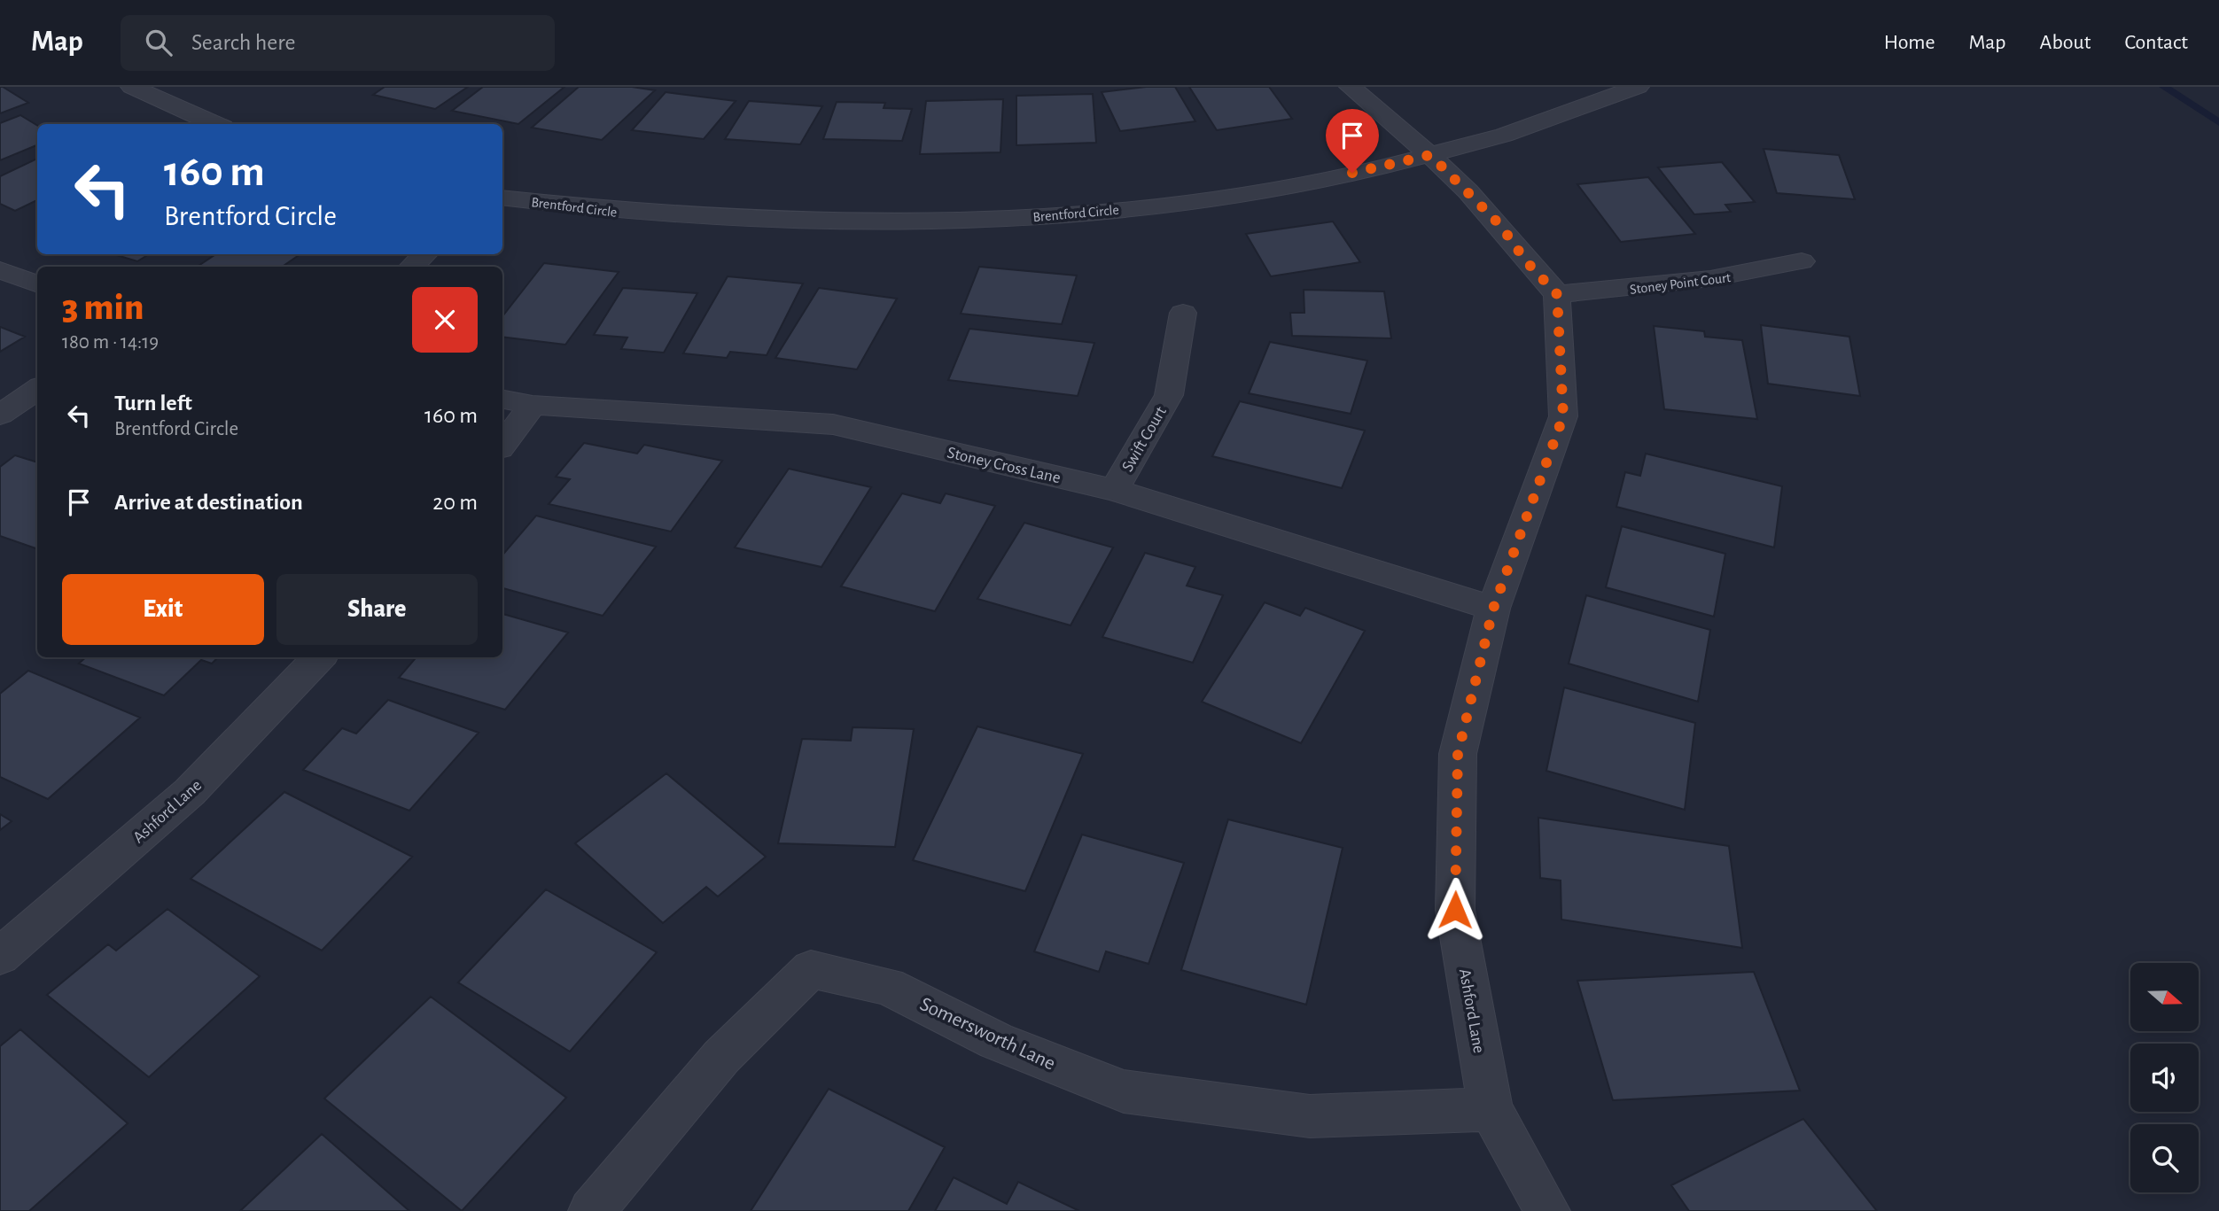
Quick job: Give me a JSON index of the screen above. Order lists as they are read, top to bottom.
{
  "streets": {
    "street": [
      "Brentford Circle",
      "Stoney Point Court",
      "Swift Court",
      "Stoney Cross Lane",
      "Ashford Lane",
      "Somersworth Lane"
    ]
  },
  "crossings": [
    ["Stoney Point Court", "Ashford Lane"],
    ["Swift Court", "Stoney Cross Lane"],
    ["Stoney Cross Lane", "Ashford Lane"],
    ["Ashford Lane", "Somersworth Lane"]
  ],
  "north": "right",
  "page": {
    "header": "Map",
    "search": "Search here",
    "nav": [
      "Home",
      "Map",
      "About",
      "Contact"
    ],
    "turn": ["160 m", "Brentford Circle"],
    "heading": ["3 min", "180 m · 14:19"],
    "list": [
      {
        "name": "Turn left",
        "note": "Brentford Circle",
        "value": "160 m"
      },
      {
        "name": "Arrive at destination",
        "value": "20 m"
      }
    ],
    "buttons": ["Exit", "Share"]
  }
}
